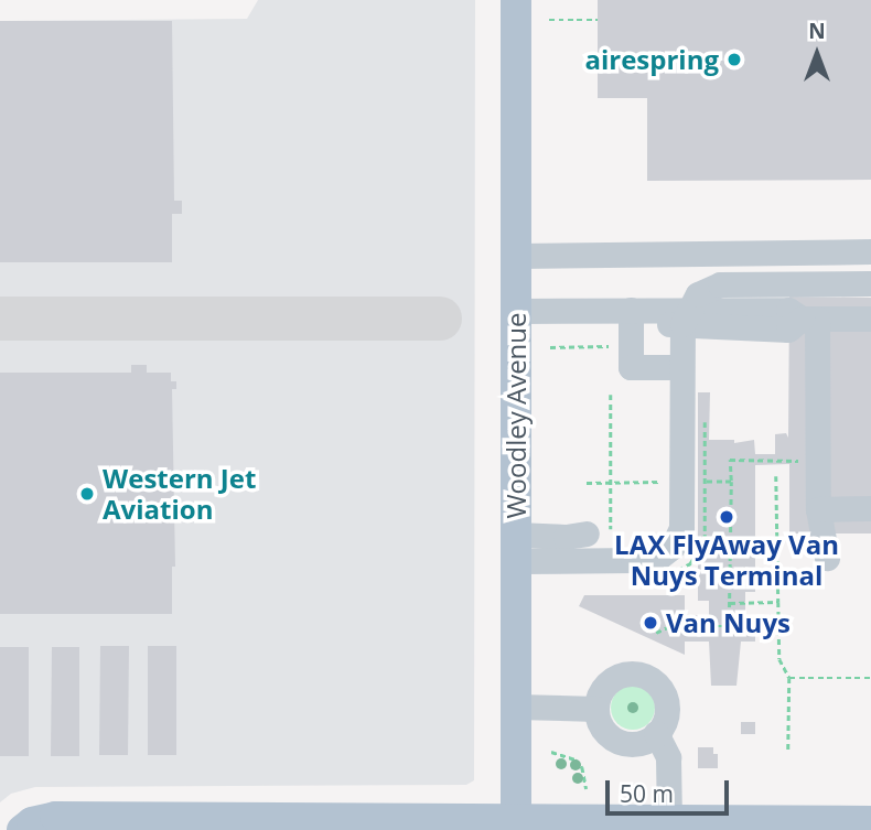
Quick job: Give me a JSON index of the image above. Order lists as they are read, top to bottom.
{
  "streets": {
    "main road": ["Woodley Avenue"]
  },
  "places": [
    "airespring",
    "Western Jet Aviation",
    "LAX FlyAway Van Nuys Terminal",
    "Van Nuys"
  ],
  "scale_bar": "50 m",
  "north": "top"
}
